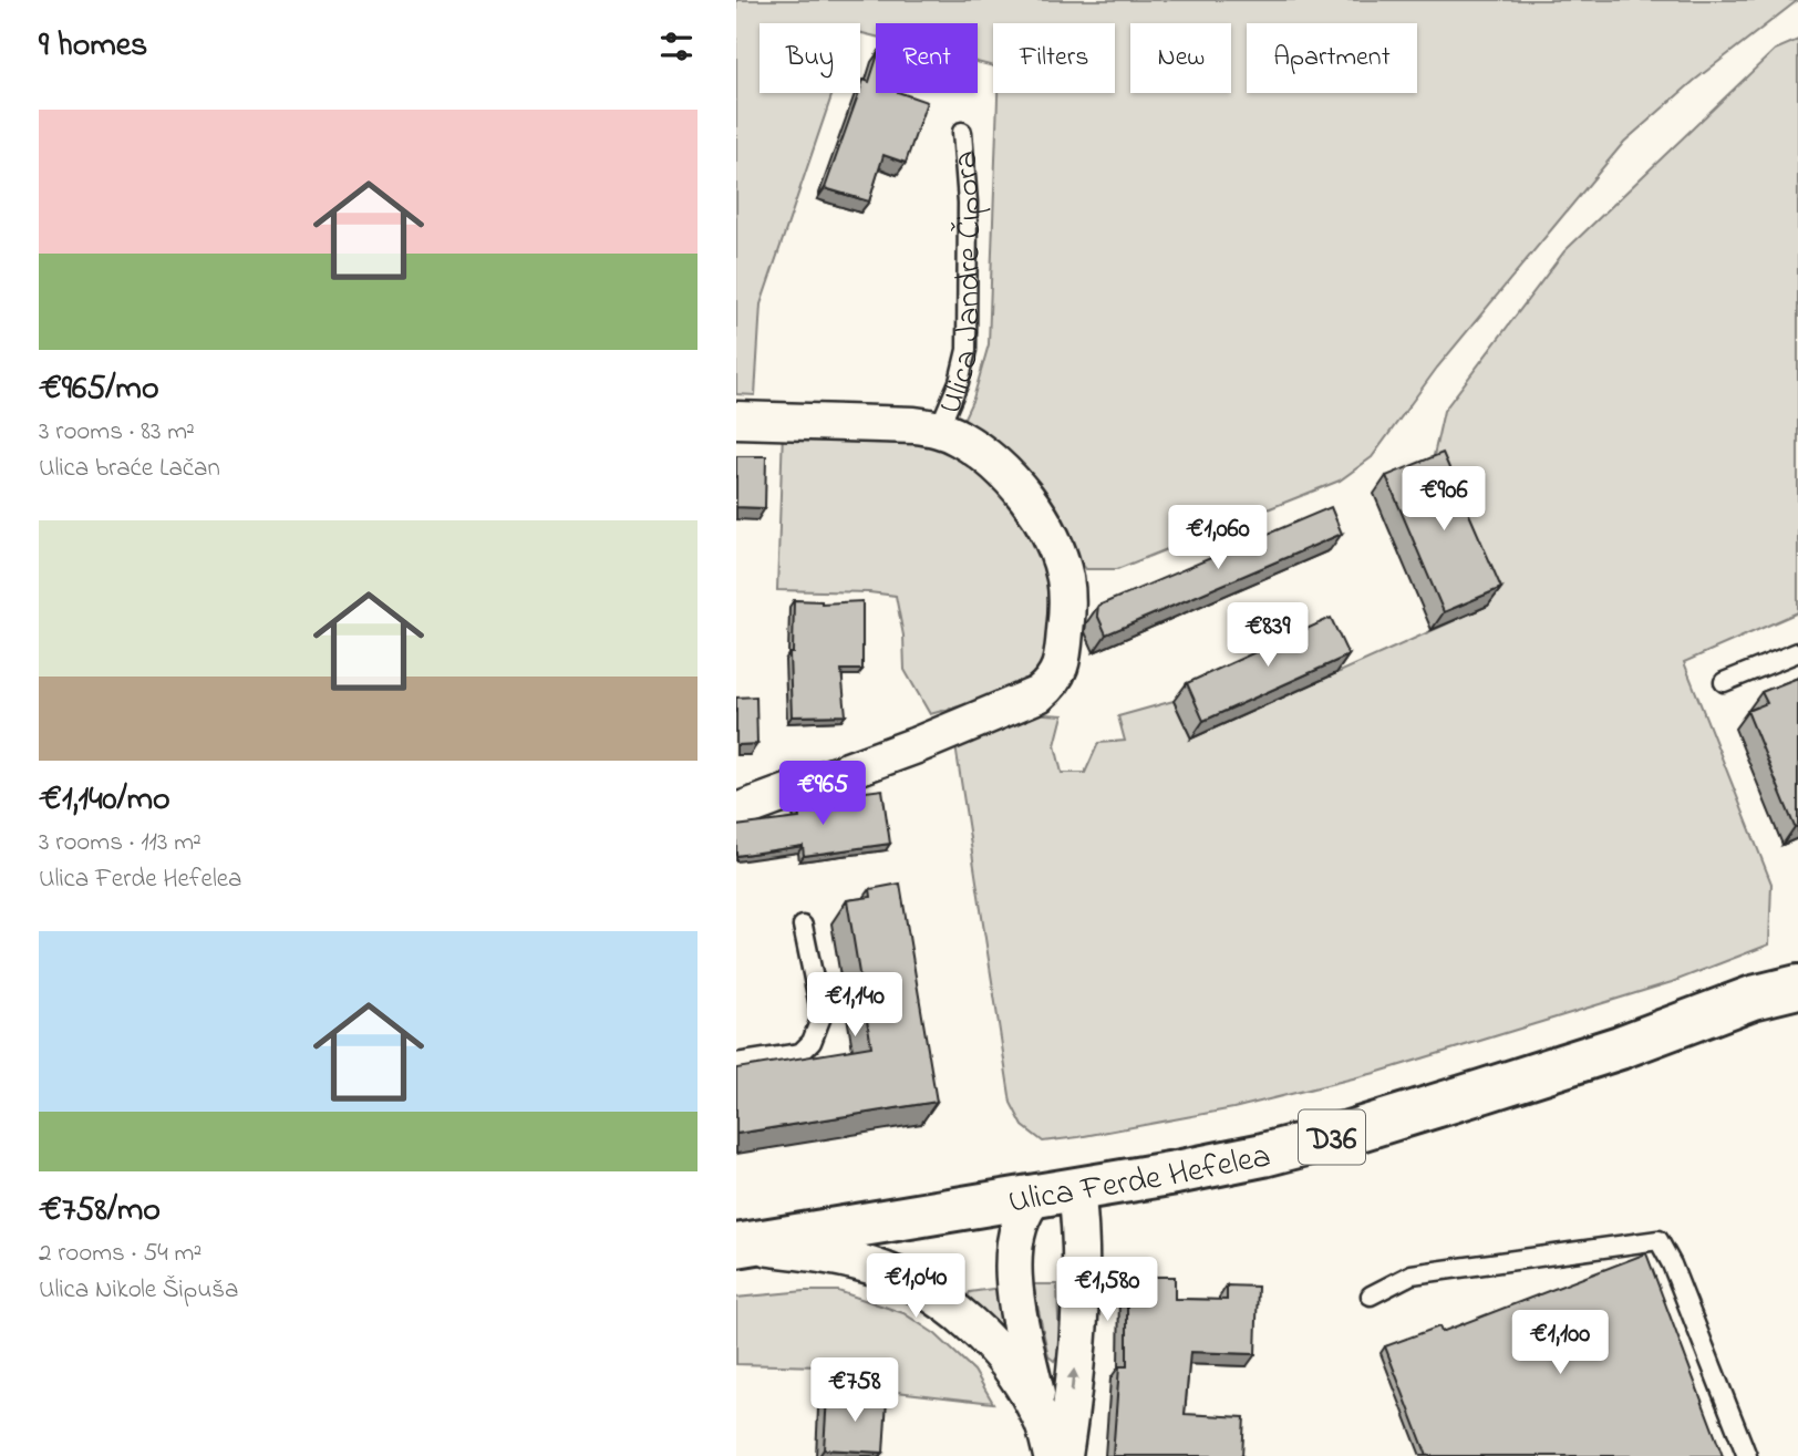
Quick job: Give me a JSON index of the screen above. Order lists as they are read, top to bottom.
{
  "streets": {
    "main road": ["D36", "Ulica Ferde Hefelea"],
    "street": ["Ulica Jandre Čipora"]
  },
  "page": {
    "heading": "9 homes",
    "chip": [
      "Buy",
      "Rent",
      "Filters",
      "New",
      "Apartment"
    ],
    "list": [
      {
        "name": "€965/mo",
        "note": "3 rooms · 83 m² · Ulica braće Lačan"
      },
      {
        "name": "€1,140/mo",
        "note": "3 rooms · 113 m² · Ulica Ferde Hefelea"
      },
      {
        "name": "€758/mo",
        "note": "2 rooms · 54 m² · Ulica Nikole Šipuša"
      }
    ],
    "price": [
      "€906",
      "€1,060",
      "€839",
      "€965",
      "€1,140",
      "€1,040",
      "€1,580",
      "€1,100",
      "€758"
    ]
  }
}
